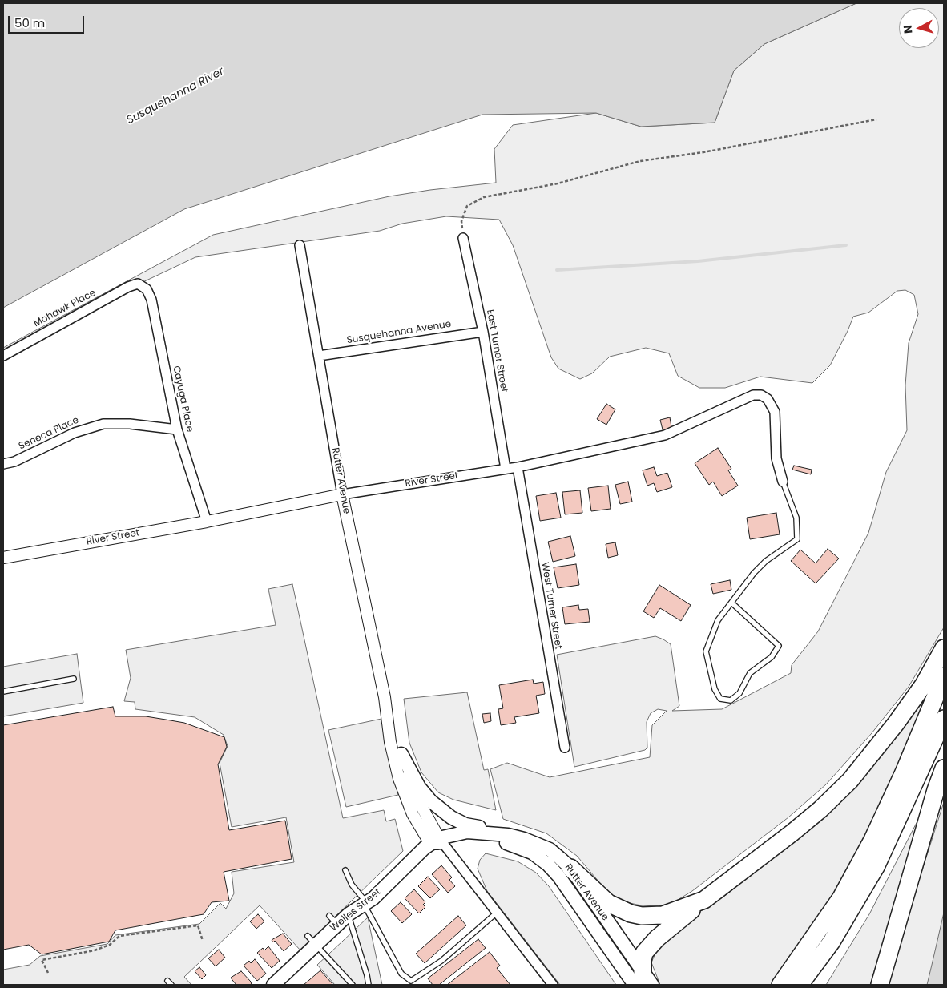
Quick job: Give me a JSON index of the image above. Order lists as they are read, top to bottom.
{
  "streets": {
    "main road": ["Rutter Avenue", "Welles Street"],
    "street": [
      "Mohawk Place",
      "Susquehanna Avenue",
      "East Turner Street",
      "Cayuga Place",
      "Seneca Place",
      "River Street",
      "West Turner Street"
    ]
  },
  "crossings": [
    ["Mohawk Place", "Cayuga Place"],
    ["Susquehanna Avenue", "East Turner Street"],
    ["Susquehanna Avenue", "Rutter Avenue"],
    ["East Turner Street", "River Street"],
    ["Cayuga Place", "Seneca Place"],
    ["Cayuga Place", "River Street"],
    ["River Street", "Rutter Avenue"],
    ["River Street", "West Turner Street"],
    ["Rutter Avenue", "Welles Street"]
  ],
  "water": ["Susquehanna River"],
  "scale_bar": "50 m",
  "north": "left"
}
